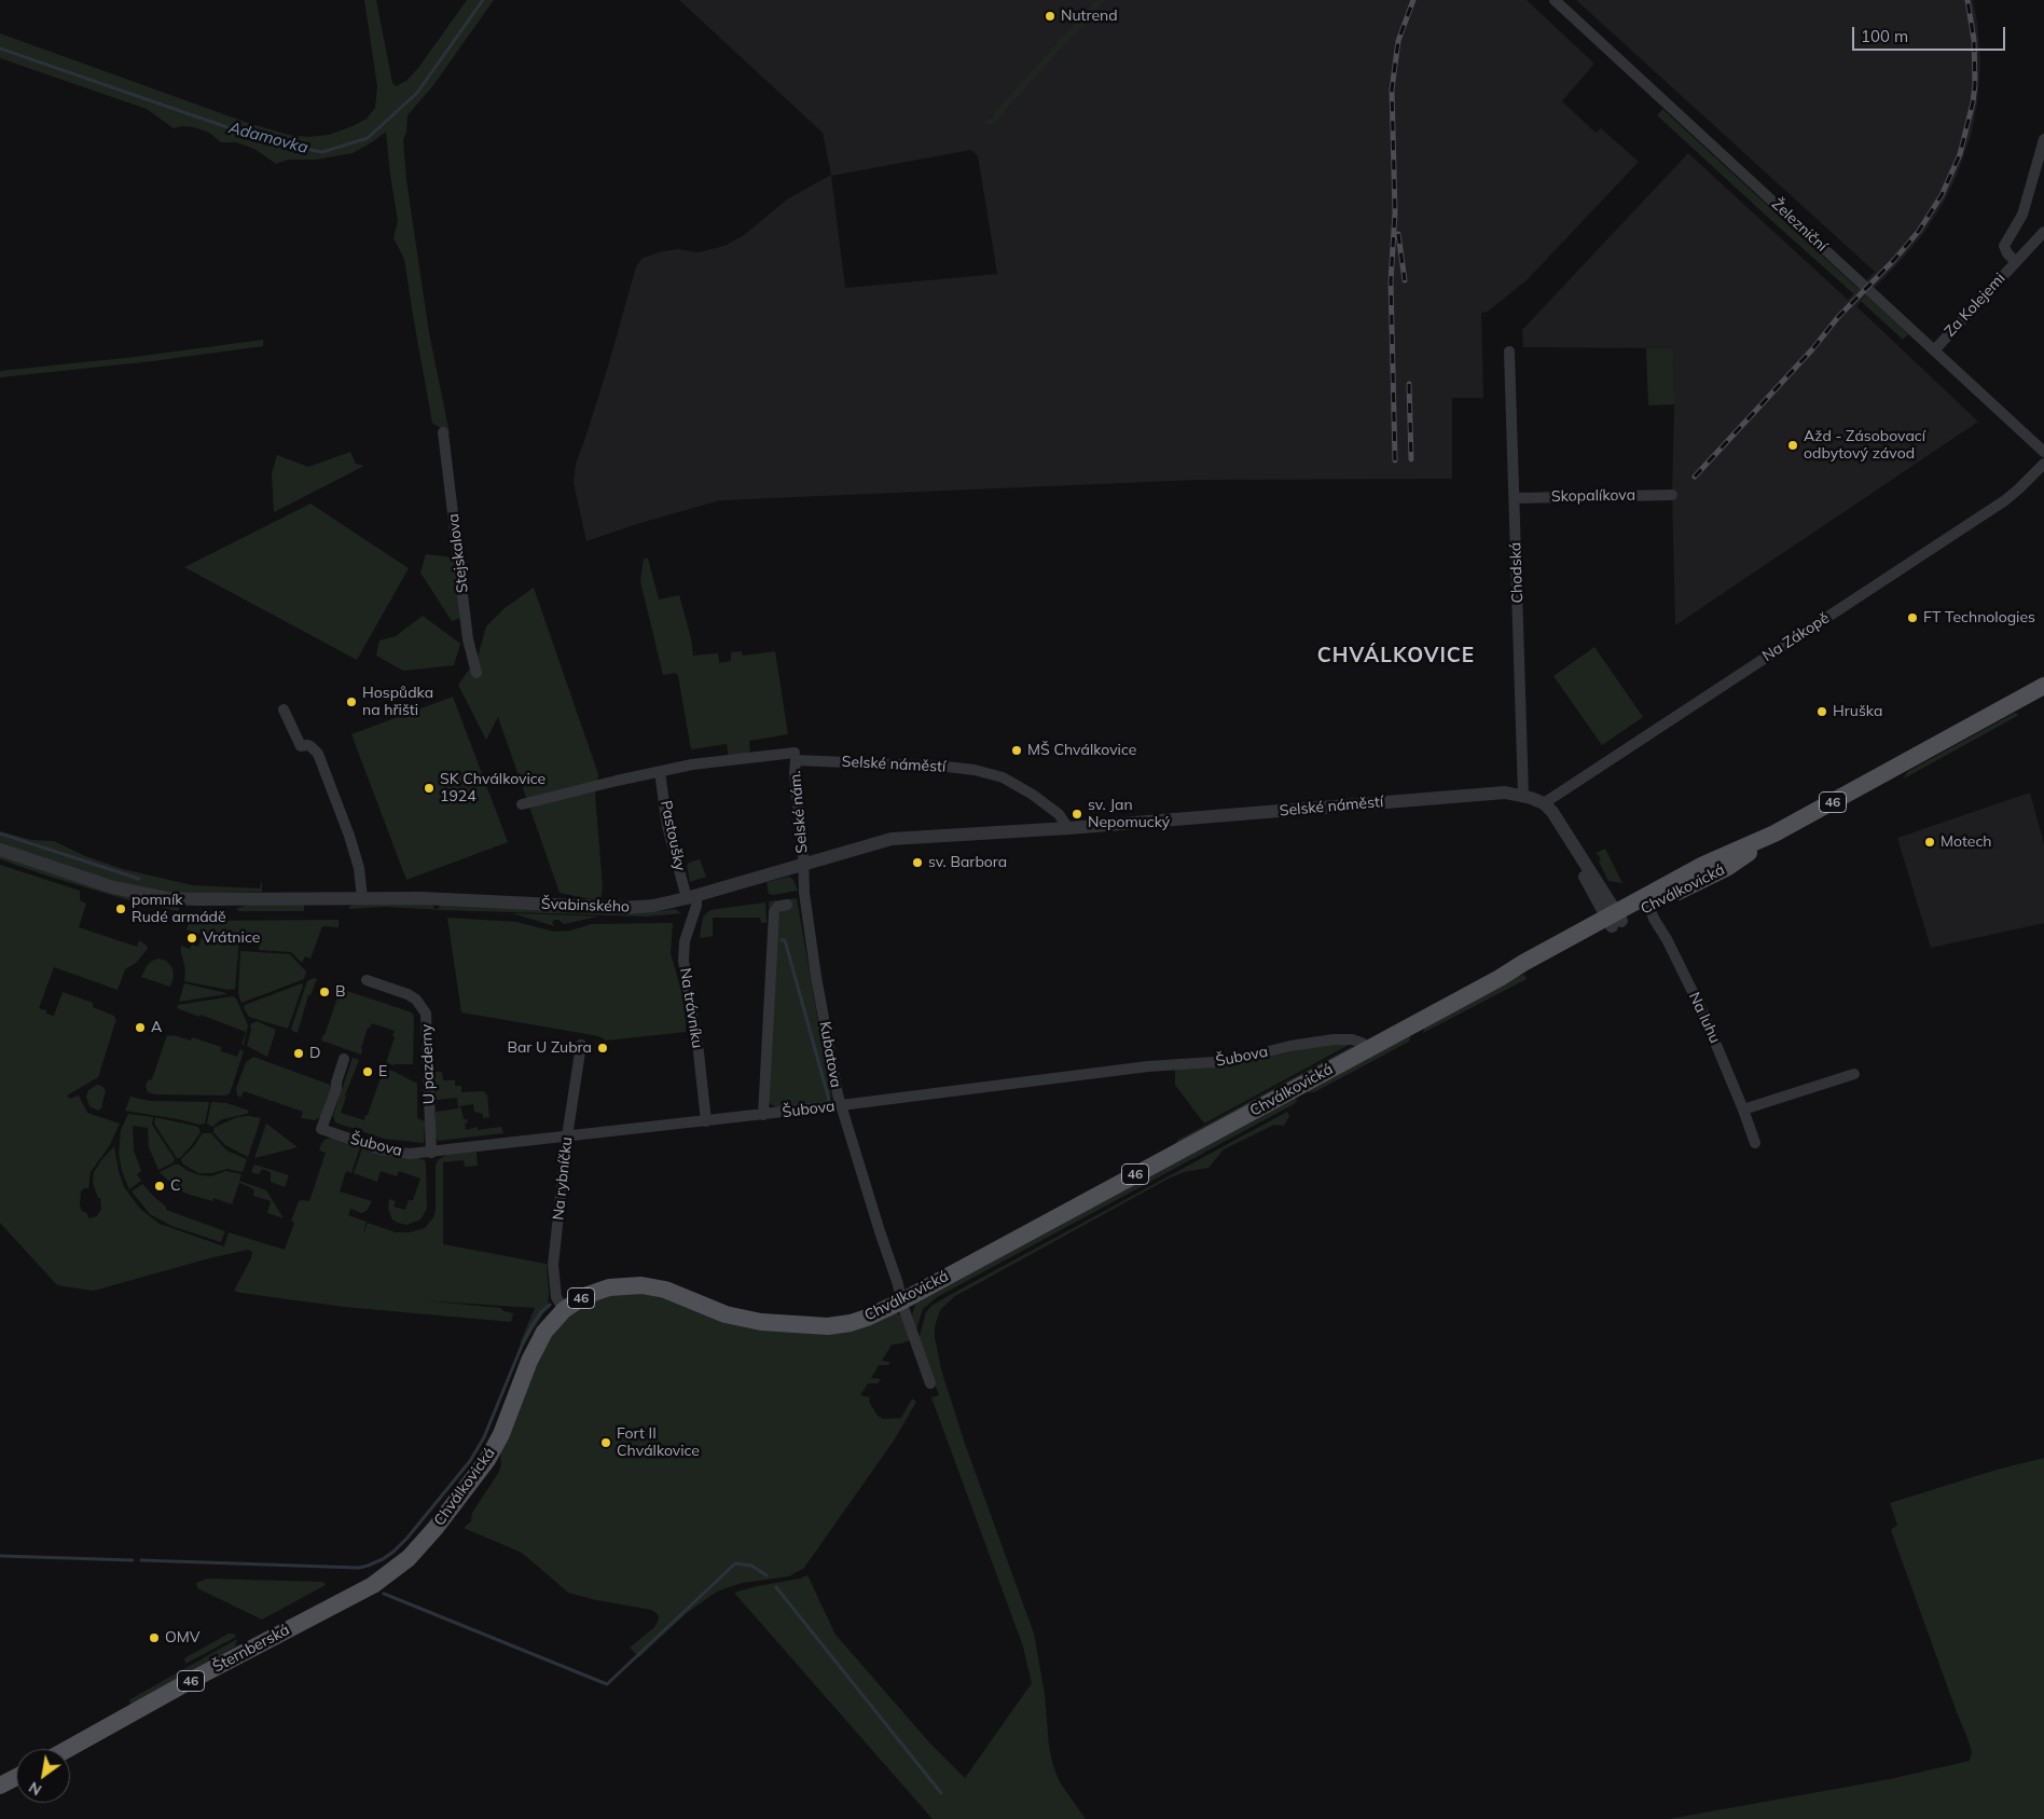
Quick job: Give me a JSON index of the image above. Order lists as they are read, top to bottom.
{
  "streets": {
    "main road": ["46", "Chválkovická", "Šternberská"],
    "street": [
      "Železniční",
      "Za Kolejemi",
      "Skopalíkova",
      "Stejskalova",
      "Chodská",
      "Na Zákopě",
      "Selské náměstí",
      "Selské nám.",
      "Pastoušky",
      "Švabinského",
      "Na trávníku",
      "Na luhu",
      "Kubatova",
      "Šubova",
      "U pazderny",
      "Na rybníčku"
    ]
  },
  "crossings": [
    ["Železniční", "Za Kolejemi"],
    ["Skopalíkova", "Chodská"],
    ["Chodská", "Selské náměstí"],
    ["Na Zákopě", "Selské náměstí"],
    ["Selské náměstí", "Selské nám."],
    ["Selské náměstí", "Pastoušky"],
    ["Selské náměstí", "Chválkovická"],
    ["Selské náměstí", "Švabinského"],
    ["Selské náměstí", "Kubatova"],
    ["Selské nám.", "Švabinského"],
    ["Selské nám.", "Kubatova"],
    ["Pastoušky", "Švabinského"],
    ["Pastoušky", "Na trávníku"],
    ["Chválkovická", "Na luhu"],
    ["Chválkovická", "Kubatova"],
    ["Chválkovická", "Šubova"],
    ["Chválkovická", "Na rybníčku"],
    ["Chválkovická", "Šternberská"],
    ["Švabinského", "Na trávníku"],
    ["Švabinského", "Kubatova"],
    ["Na trávníku", "Šubova"],
    ["Kubatova", "Šubova"],
    ["Šubova", "U pazderny"],
    ["Šubova", "Na rybníčku"]
  ],
  "districts": ["CHVÁLKOVICE"],
  "water": ["Adamovka"],
  "places": [
    "Nutrend",
    "Ažd - Zásobovací odbytový závod",
    "FT Technologies",
    "Hospůdka na hřišti",
    "Hruška",
    "MŠ Chválkovice",
    "SK Chválkovice 1924",
    "sv. Jan Nepomucký",
    "Motech",
    "sv. Barbora",
    "pomník Rudé armádě",
    "Vrátnice",
    "B",
    "A",
    "Bar U Zubra",
    "D",
    "E",
    "C",
    "Fort II Chválkovice",
    "OMV"
  ],
  "scale_bar": "100 m",
  "north": "bottom left"
}
